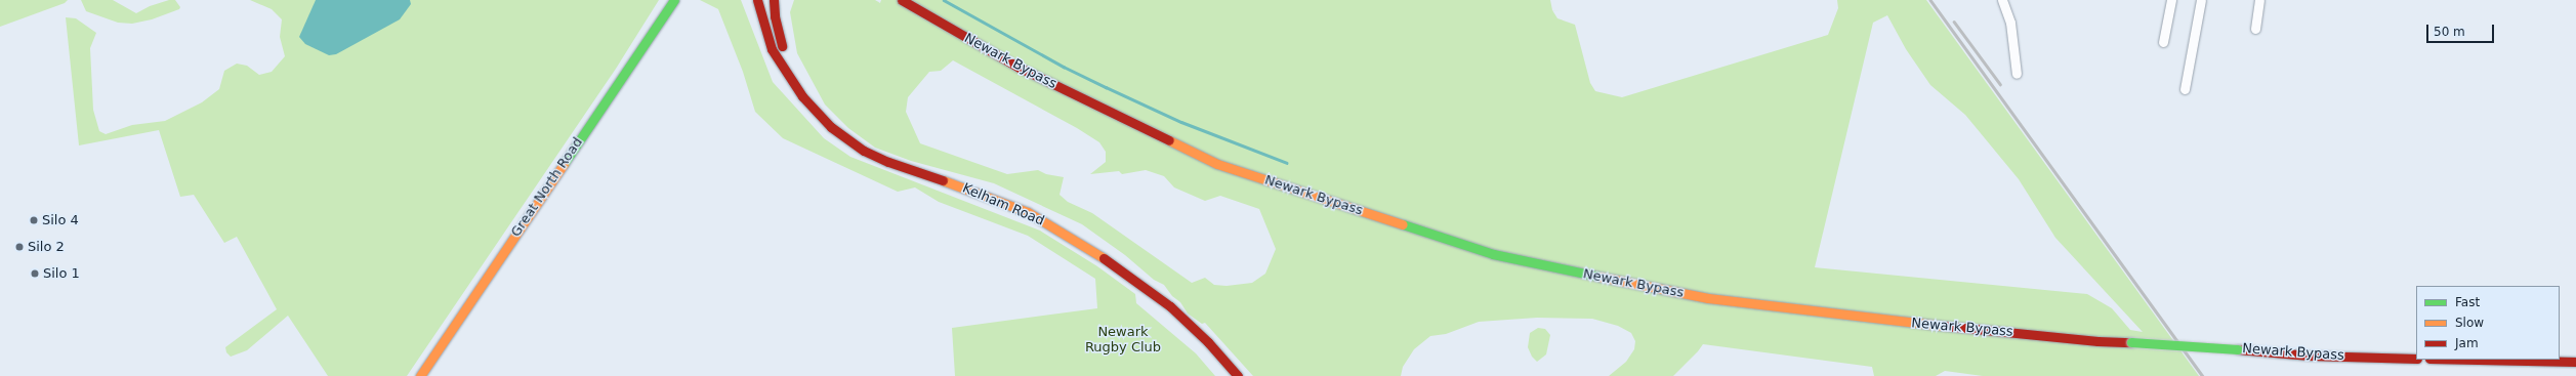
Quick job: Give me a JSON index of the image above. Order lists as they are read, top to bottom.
{
  "streets": {
    "main road": ["Newark Bypass", "Great North Road", "Kelham Road"]
  },
  "parks": ["Newark Rugby Club"],
  "places": ["Silo 4", "Silo 2", "Silo 1"],
  "legend": ["Fast", "Slow", "Jam"],
  "scale_bar": "50 m"
}
